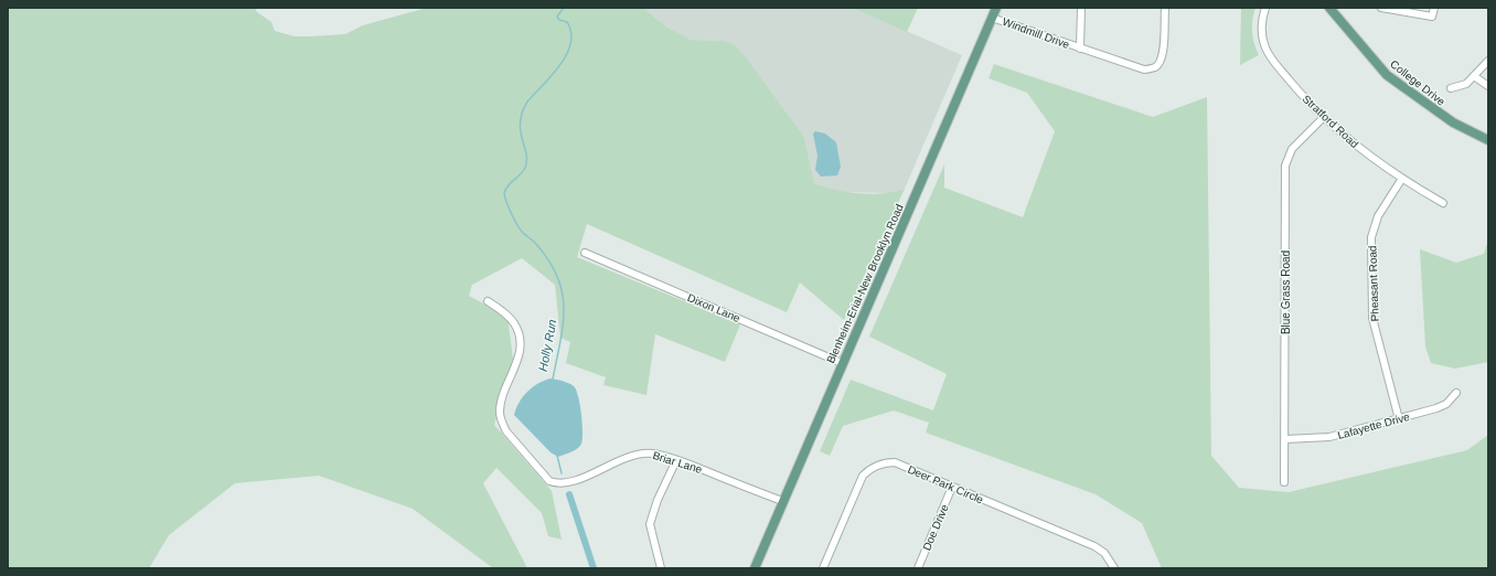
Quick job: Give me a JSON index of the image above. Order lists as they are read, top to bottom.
{
  "streets": {
    "main road": ["College Drive", "Blenheim-Erial-New Brooklyn Road"],
    "street": [
      "Windmill Drive",
      "Stratford Road",
      "Pheasant Road",
      "Blue Grass Road",
      "Dixon Lane",
      "Lafayette Drive",
      "Briar Lane",
      "Deer Park Circle",
      "Doe Drive"
    ]
  },
  "crossings": [
    ["Windmill Drive", "Blenheim-Erial-New Brooklyn Road"],
    ["Stratford Road", "Pheasant Road"],
    ["Stratford Road", "Blue Grass Road"],
    ["Blenheim-Erial-New Brooklyn Road", "Dixon Lane"],
    ["Blenheim-Erial-New Brooklyn Road", "Briar Lane"],
    ["Pheasant Road", "Lafayette Drive"],
    ["Blue Grass Road", "Lafayette Drive"],
    ["Deer Park Circle", "Doe Drive"]
  ],
  "water": ["Holly Run"]
}
